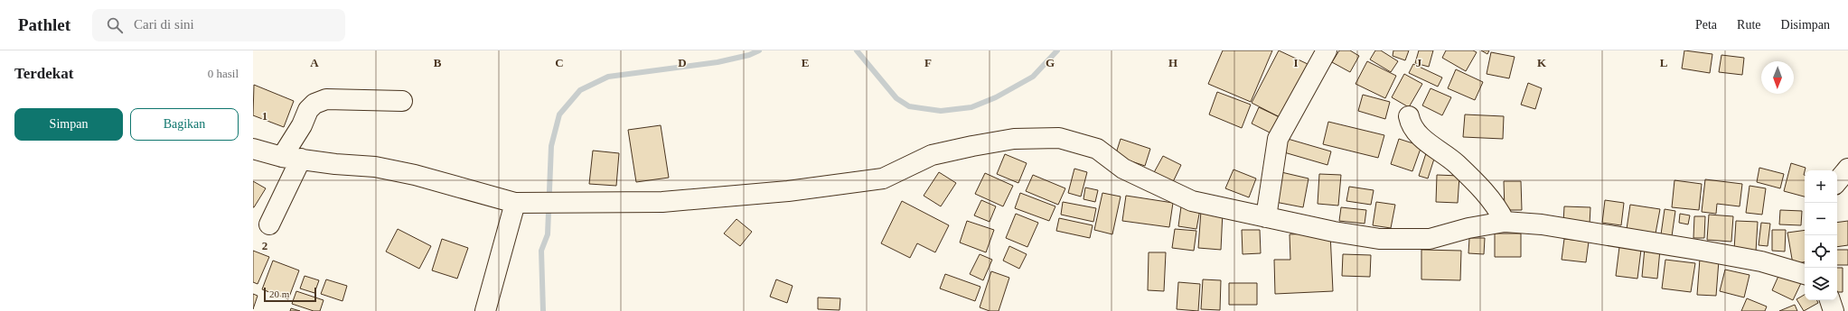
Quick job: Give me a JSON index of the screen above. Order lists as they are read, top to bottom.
{
  "scale_bar": "20 m",
  "north": "bottom",
  "page": {
    "header": "Pathlet",
    "search": "Cari di sini",
    "nav": ["Peta", "Rute", "Disimpan"],
    "heading": ["Terdekat", "0 hasil"],
    "buttons": ["Simpan", "Bagikan"],
    "map_buttons": ["+", "−"],
    "scale": "20 m"
  },
  "grid": {
    "columns": [
      "A",
      "B",
      "C",
      "D",
      "E",
      "F",
      "G",
      "H",
      "I",
      "J",
      "K",
      "L"
    ],
    "rows": ["1", "2"]
  }
}
